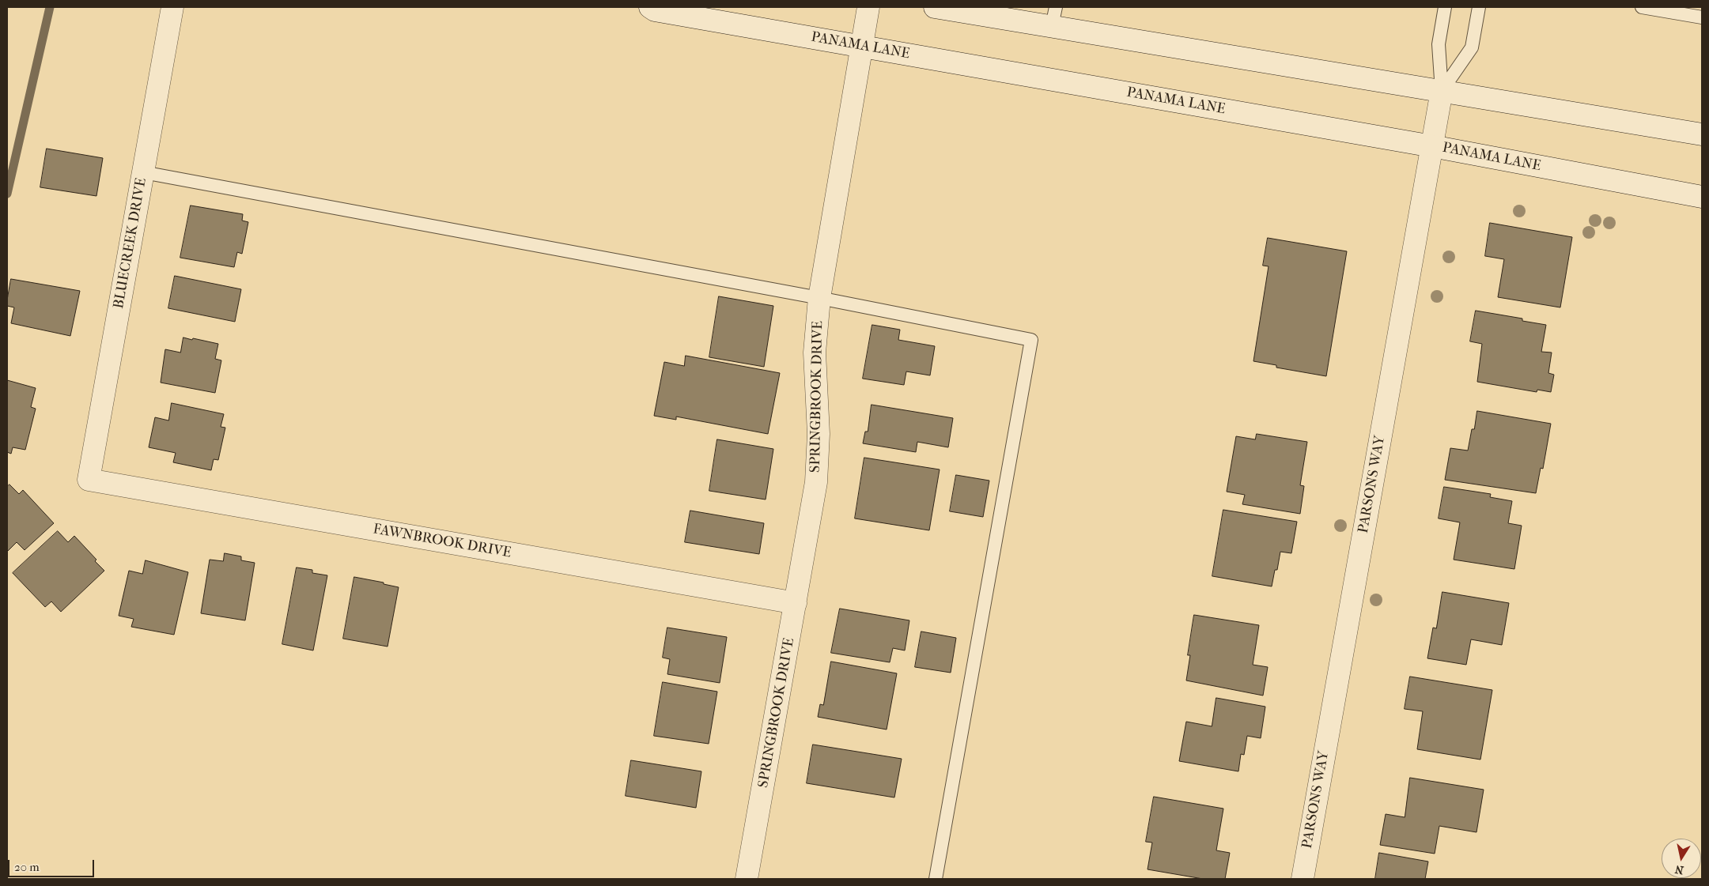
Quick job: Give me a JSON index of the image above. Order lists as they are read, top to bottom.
{
  "streets": {
    "street": [
      "PANAMA LANE",
      "BLUECREEK DRIVE",
      "SPRINGBROOK DRIVE",
      "PARSONS WAY",
      "FAWNBROOK DRIVE"
    ]
  },
  "crossings": [
    ["PANAMA LANE", "SPRINGBROOK DRIVE"],
    ["PANAMA LANE", "PARSONS WAY"],
    ["BLUECREEK DRIVE", "FAWNBROOK DRIVE"],
    ["SPRINGBROOK DRIVE", "FAWNBROOK DRIVE"]
  ],
  "scale_bar": "20 m",
  "north": "bottom"
}
